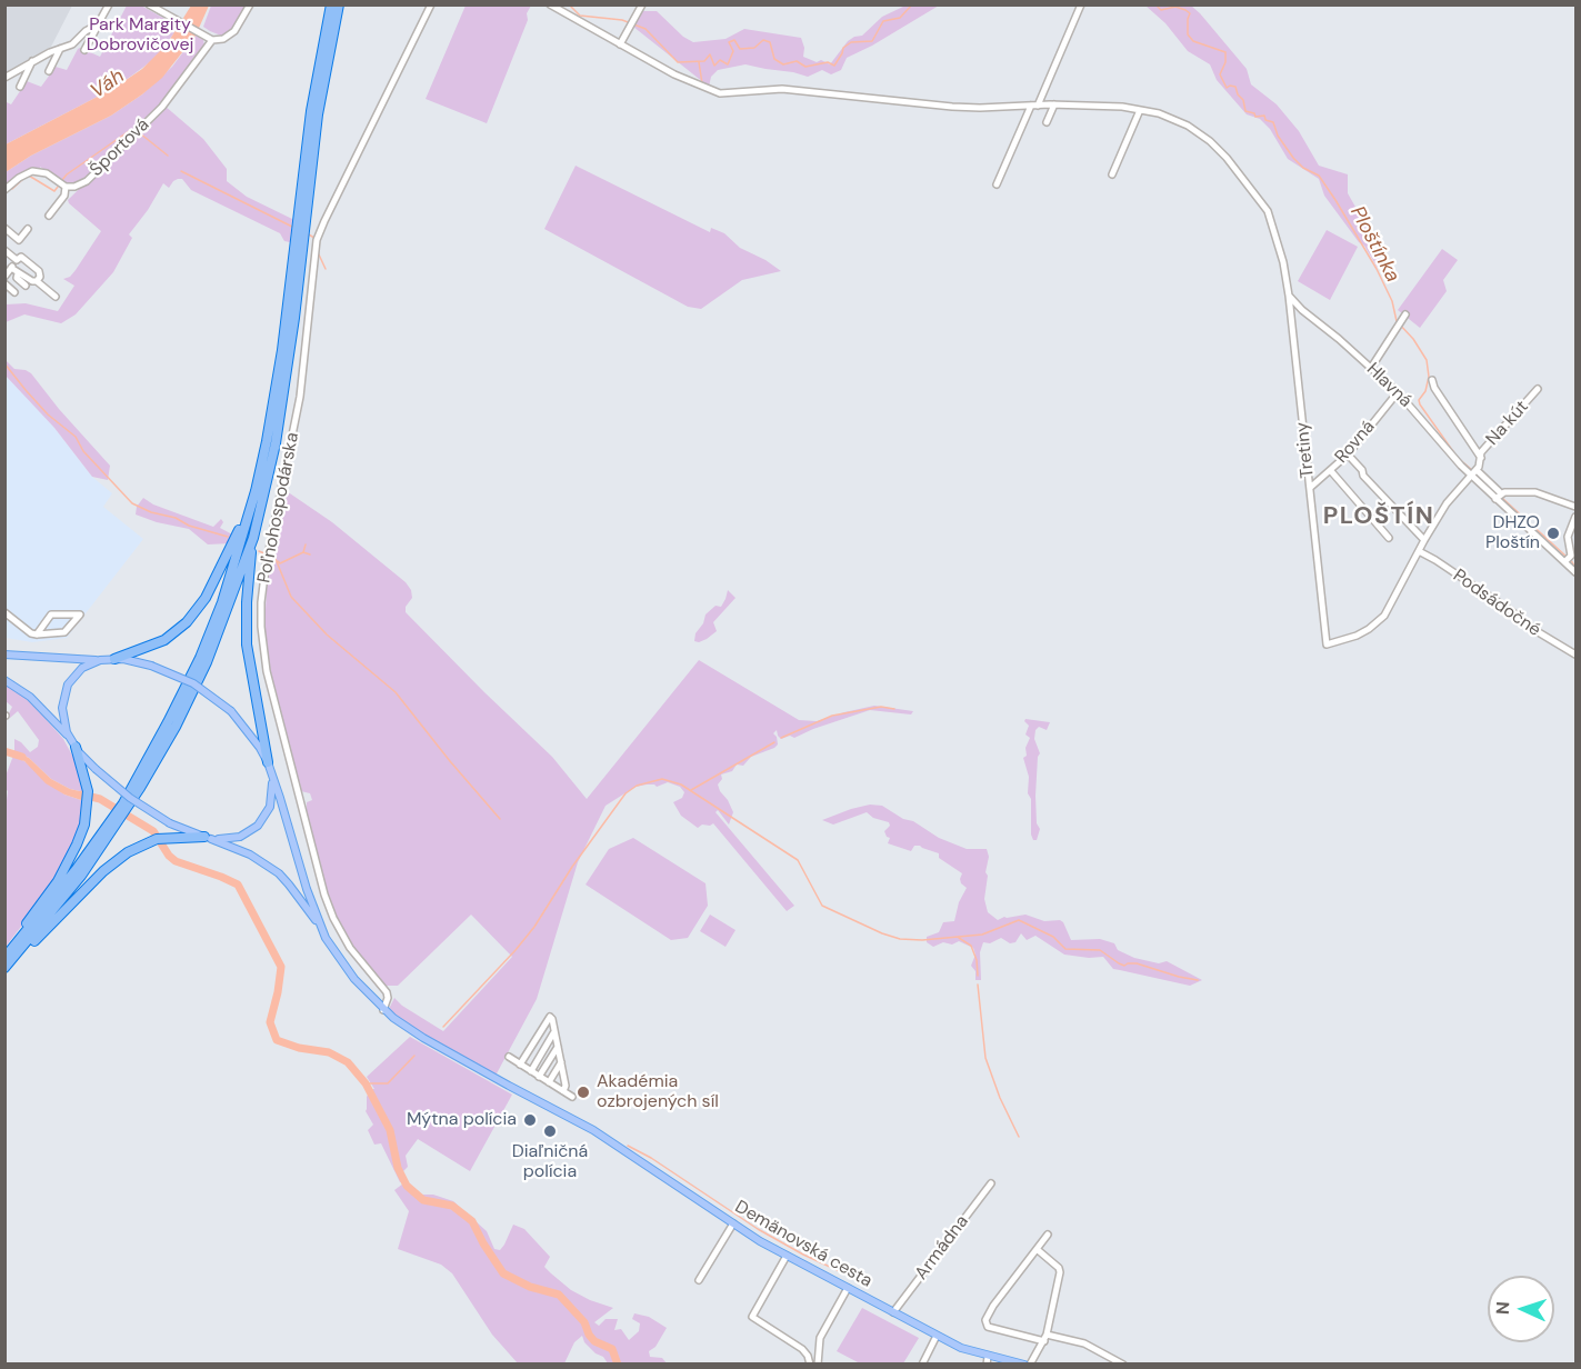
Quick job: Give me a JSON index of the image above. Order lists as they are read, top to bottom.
{
  "streets": {
    "main road": ["Demänovská cesta"],
    "street": [
      "Športová",
      "Hlavná",
      "Na kút",
      "Rovná",
      "Tretiny",
      "Poľnohospodárska",
      "Podsádočné",
      "Armádna"
    ]
  },
  "crossings": [
    ["Hlavná", "Na kút"],
    ["Hlavná", "Rovná"],
    ["Hlavná", "Tretiny"],
    ["Rovná", "Tretiny"],
    ["Tretiny", "Podsádočné"],
    ["Poľnohospodárska", "Demänovská cesta"],
    ["Demänovská cesta", "Armádna"]
  ],
  "districts": ["PLOŠTÍN"],
  "water": ["Váh", "Ploštínka"],
  "parks": ["Park Margity Dobrovičovej"],
  "places": [
    "DHZO Ploštín",
    "Akadémia ozbrojených síl",
    "Mýtna polícia",
    "Diaľničná polícia"
  ],
  "north": "left"
}
